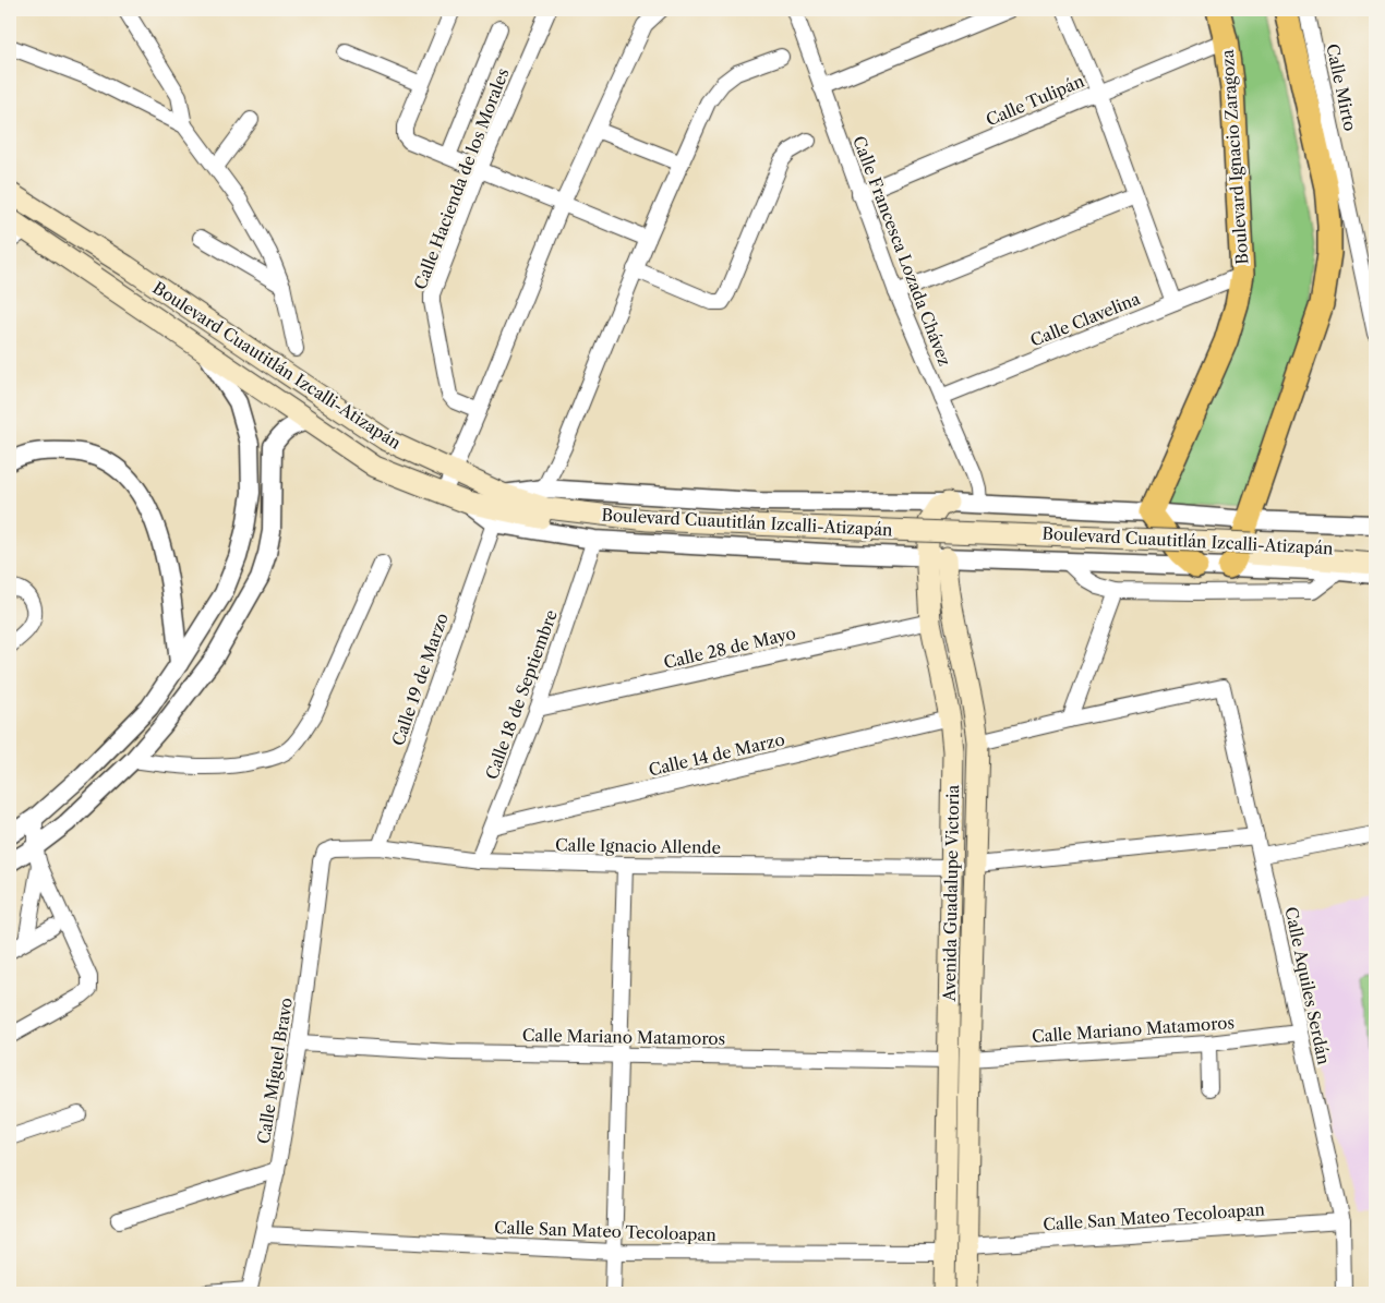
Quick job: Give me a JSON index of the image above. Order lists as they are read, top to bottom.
{
  "streets": {
    "main road": ["Boulevard Ignacio Zaragoza", "Boulevard Cuautitlán Izcalli-Atizapán", "Avenida Guadalupe Victoria"],
    "street": [
      "Calle Mirto",
      "Calle Tulipán",
      "Calle Hacienda de los Morales",
      "Calle Francesca Lozada Chávez",
      "Calle Clavelina",
      "Calle 28 de Mayo",
      "Calle 19 de Marzo",
      "Calle 18 de Septiembre",
      "Calle 14 de Marzo",
      "Calle Ignacio Allende",
      "Calle Aquiles Serdán",
      "Calle Mariano Matamoros",
      "Calle Miguel Bravo",
      "Calle San Mateo Tecoloapan"
    ]
  },
  "crossings": [
    ["Calle Tulipán", "Boulevard Ignacio Zaragoza"],
    ["Calle Tulipán", "Calle Francesca Lozada Chávez"],
    ["Boulevard Ignacio Zaragoza", "Calle Clavelina"],
    ["Calle Francesca Lozada Chávez", "Calle Clavelina"],
    ["Calle 28 de Mayo", "Calle 18 de Septiembre"],
    ["Calle 28 de Mayo", "Avenida Guadalupe Victoria"],
    ["Calle 19 de Marzo", "Calle Ignacio Allende"],
    ["Calle 18 de Septiembre", "Calle 14 de Marzo"],
    ["Calle 18 de Septiembre", "Calle Ignacio Allende"],
    ["Calle 14 de Marzo", "Avenida Guadalupe Victoria"],
    ["Calle Ignacio Allende", "Avenida Guadalupe Victoria"],
    ["Calle Ignacio Allende", "Calle Miguel Bravo"],
    ["Avenida Guadalupe Victoria", "Calle Mariano Matamoros"],
    ["Avenida Guadalupe Victoria", "Calle San Mateo Tecoloapan"],
    ["Calle Aquiles Serdán", "Calle Mariano Matamoros"],
    ["Calle Aquiles Serdán", "Calle San Mateo Tecoloapan"],
    ["Calle Mariano Matamoros", "Calle Miguel Bravo"],
    ["Calle Miguel Bravo", "Calle San Mateo Tecoloapan"]
  ]
}
